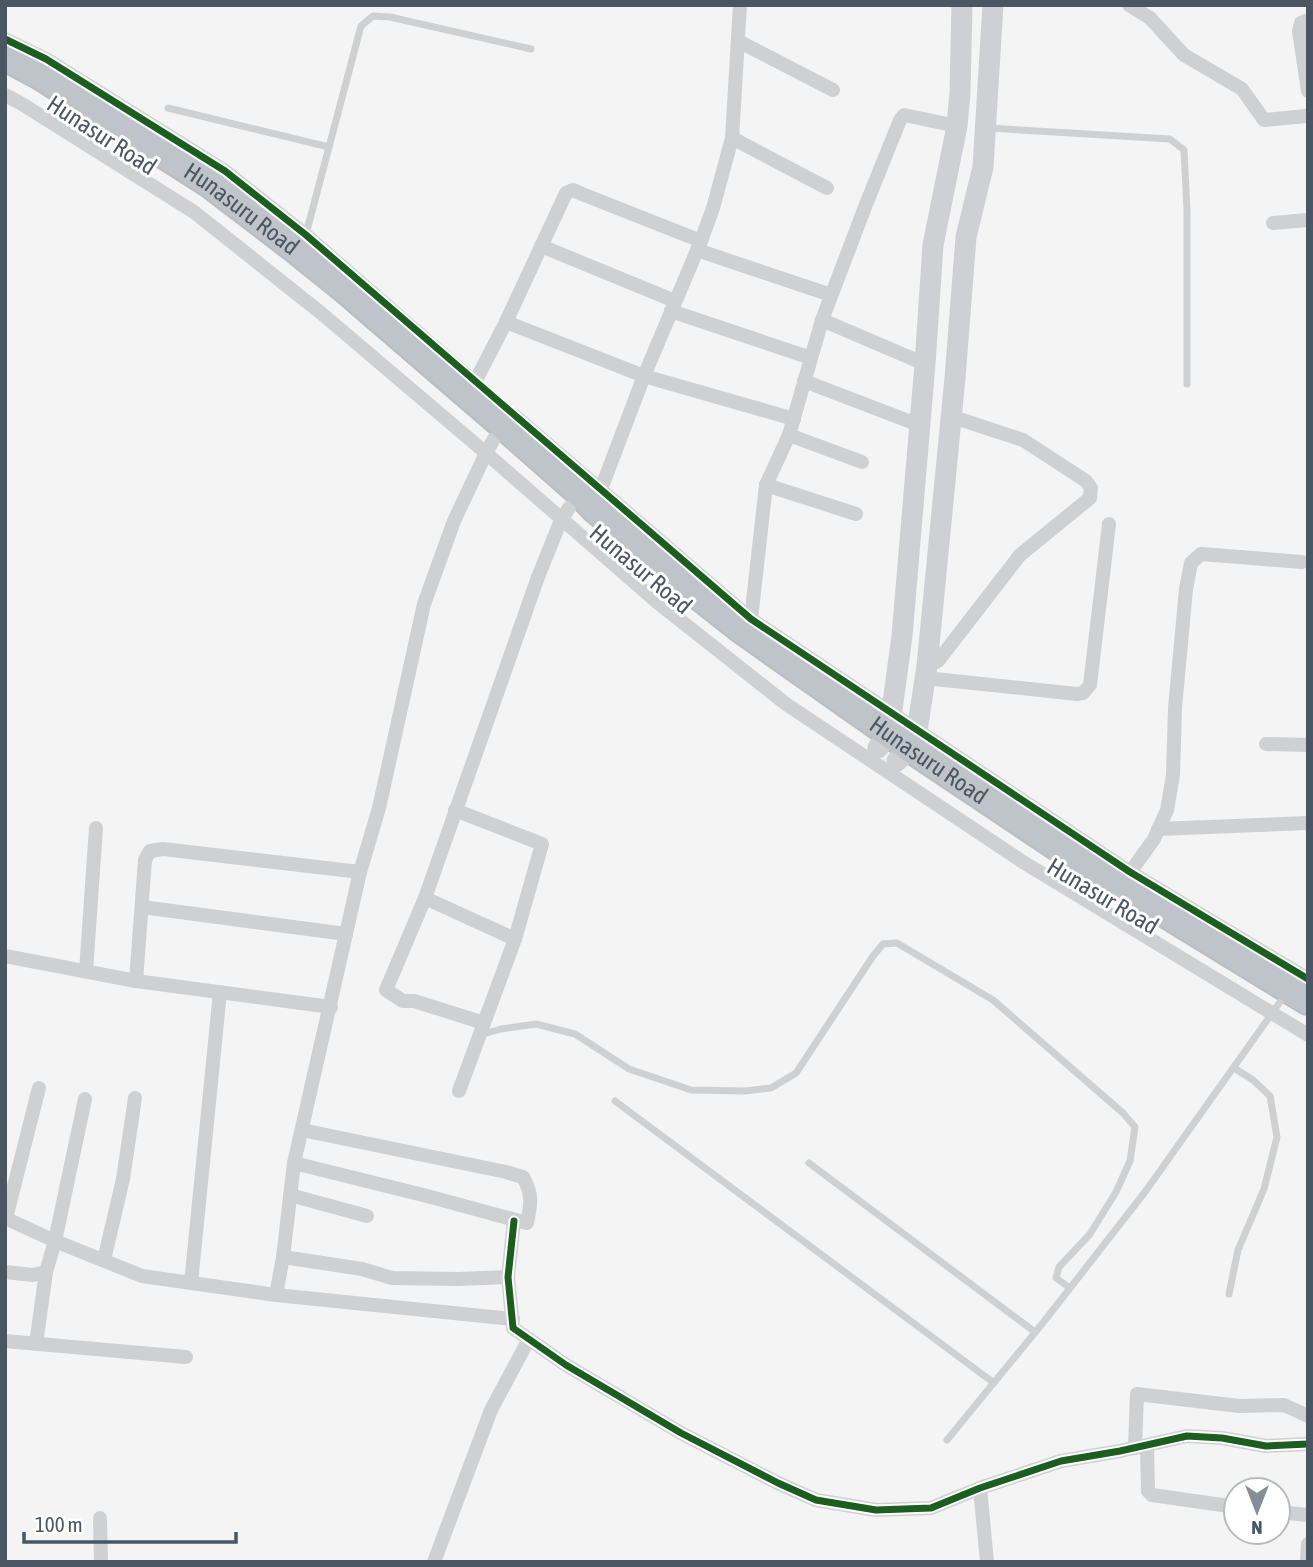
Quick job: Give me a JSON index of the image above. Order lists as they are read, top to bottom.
{
  "streets": {
    "highway": ["Hunasur Road", "Hunasuru Road"]
  },
  "crossings": [
    ["Hunasur Road", "Hunasuru Road"]
  ],
  "scale_bar": "100 m",
  "north": "bottom"
}
